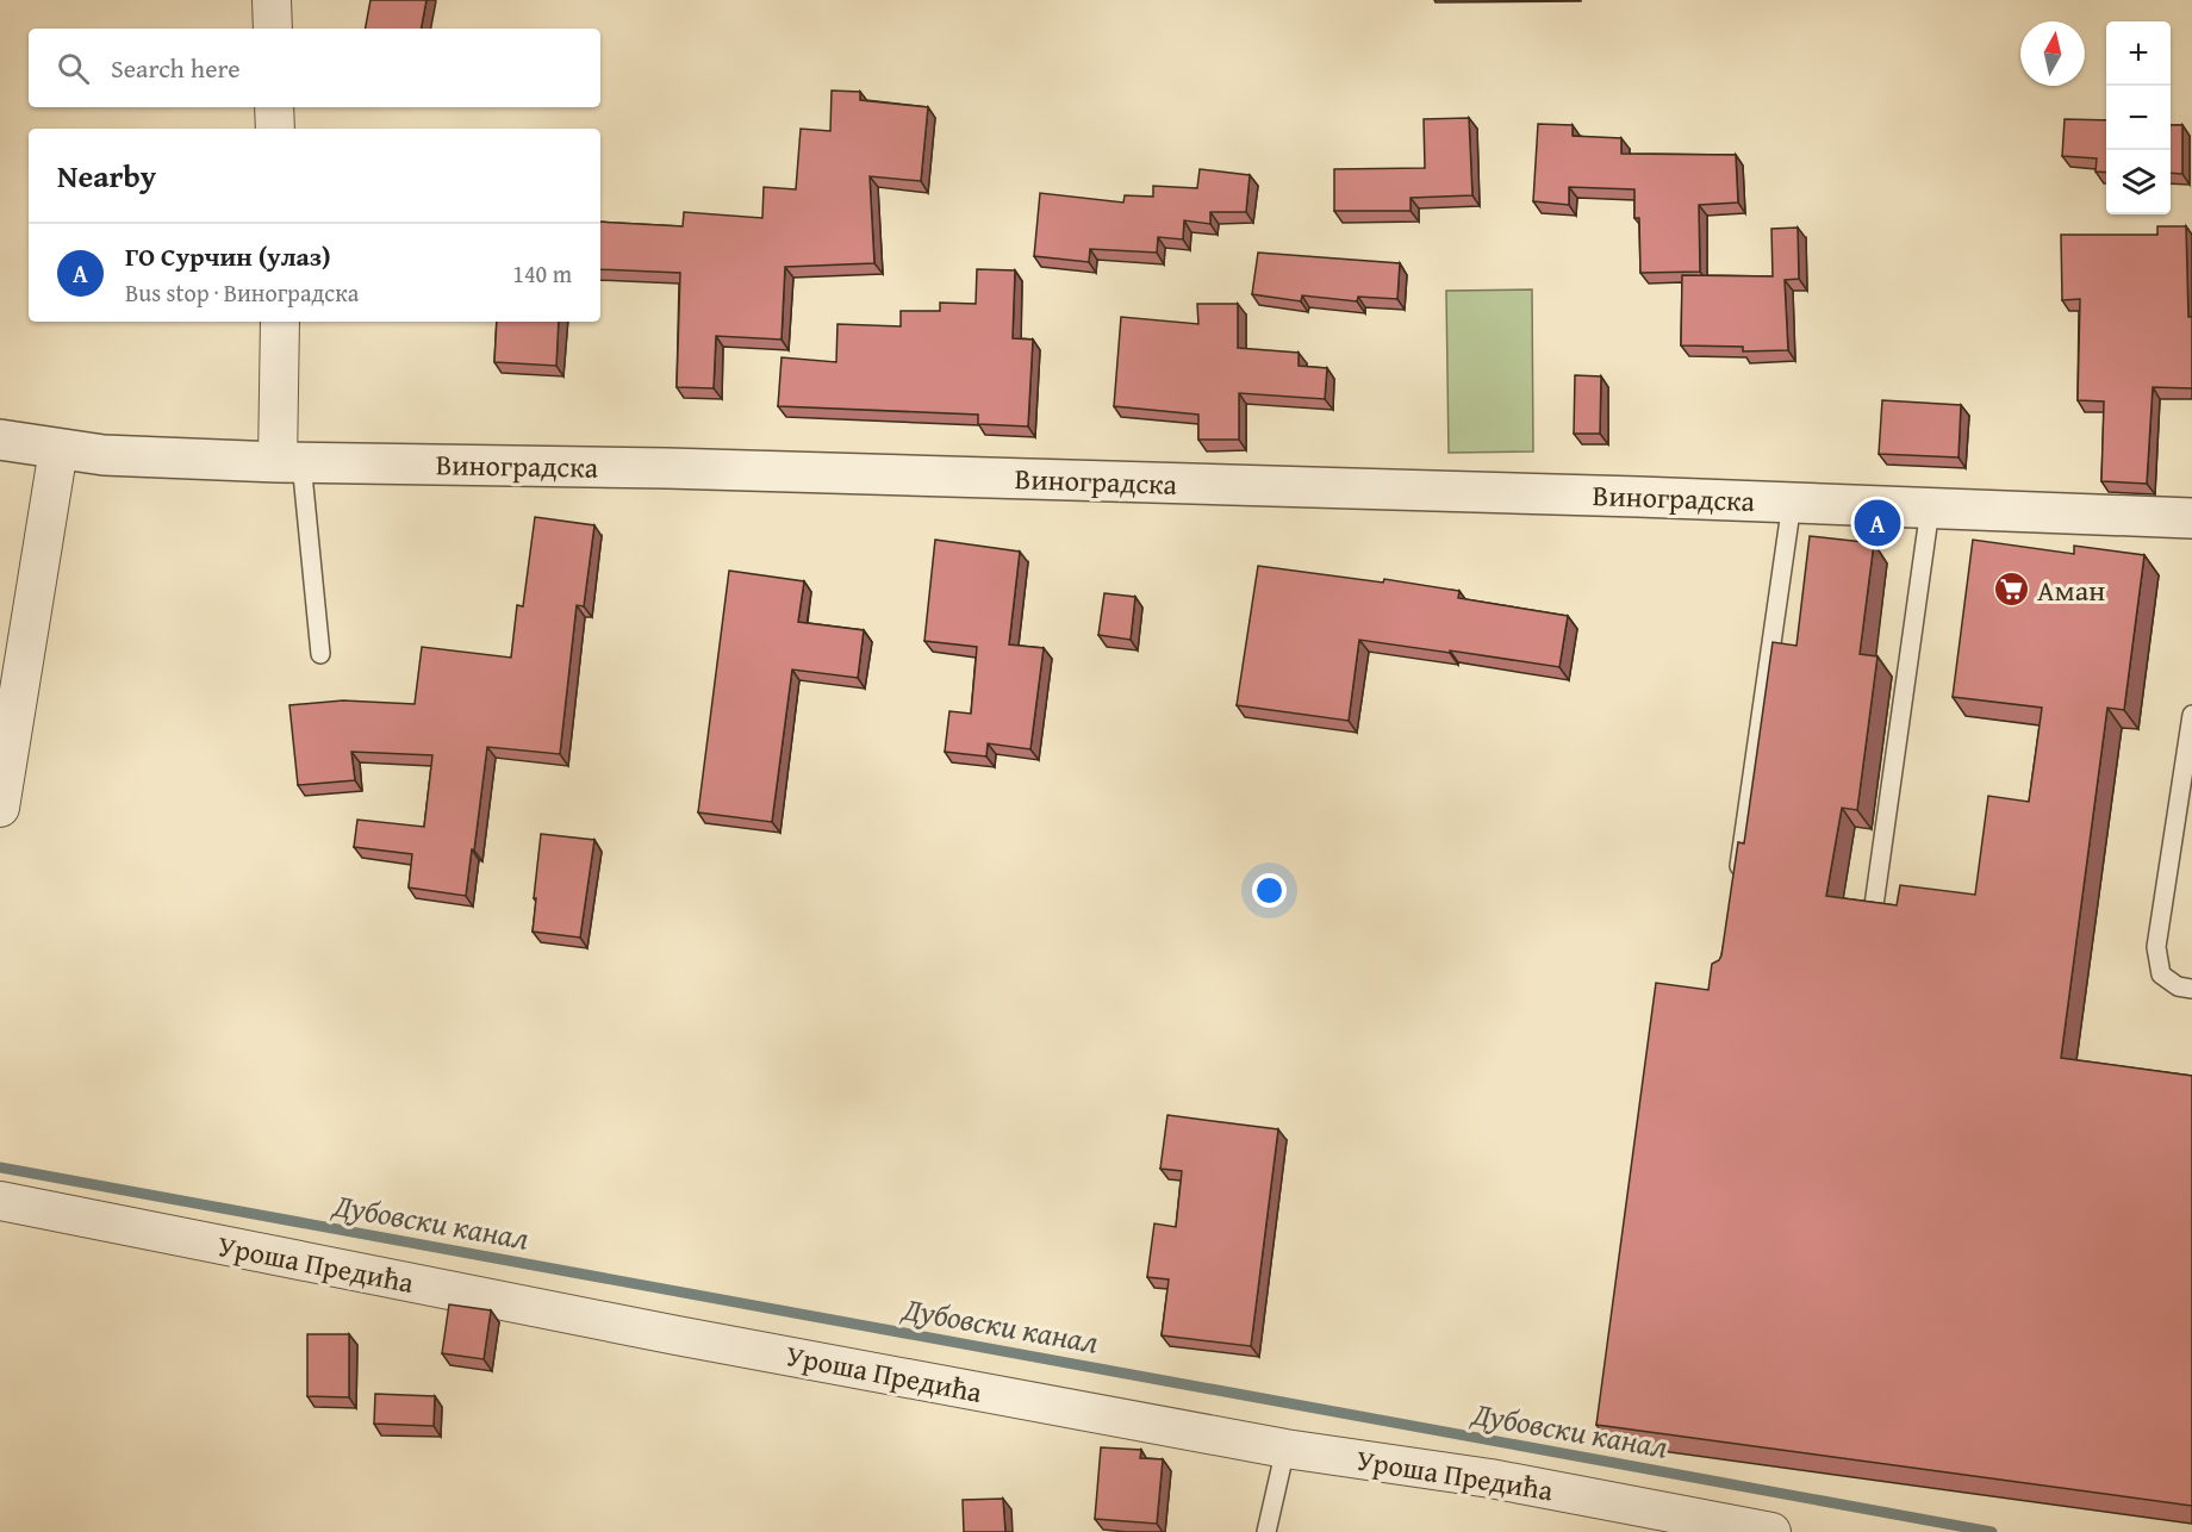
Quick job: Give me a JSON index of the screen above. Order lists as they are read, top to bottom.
{
  "streets": {
    "street": ["Виноградска", "Уроша Предића"]
  },
  "water": ["Дубовски канал"],
  "places": {
    "supermarket": ["Аман"]
  },
  "north": "top",
  "page": {
    "map_buttons": ["+", "−"],
    "search": "Search here",
    "heading": "Nearby",
    "list": [
      {
        "mark": "A",
        "name": "ГО Сурчин (улаз)",
        "note": "Bus stop · Виноградска",
        "value": "140 m"
      }
    ],
    "pins": "A"
  }
}
